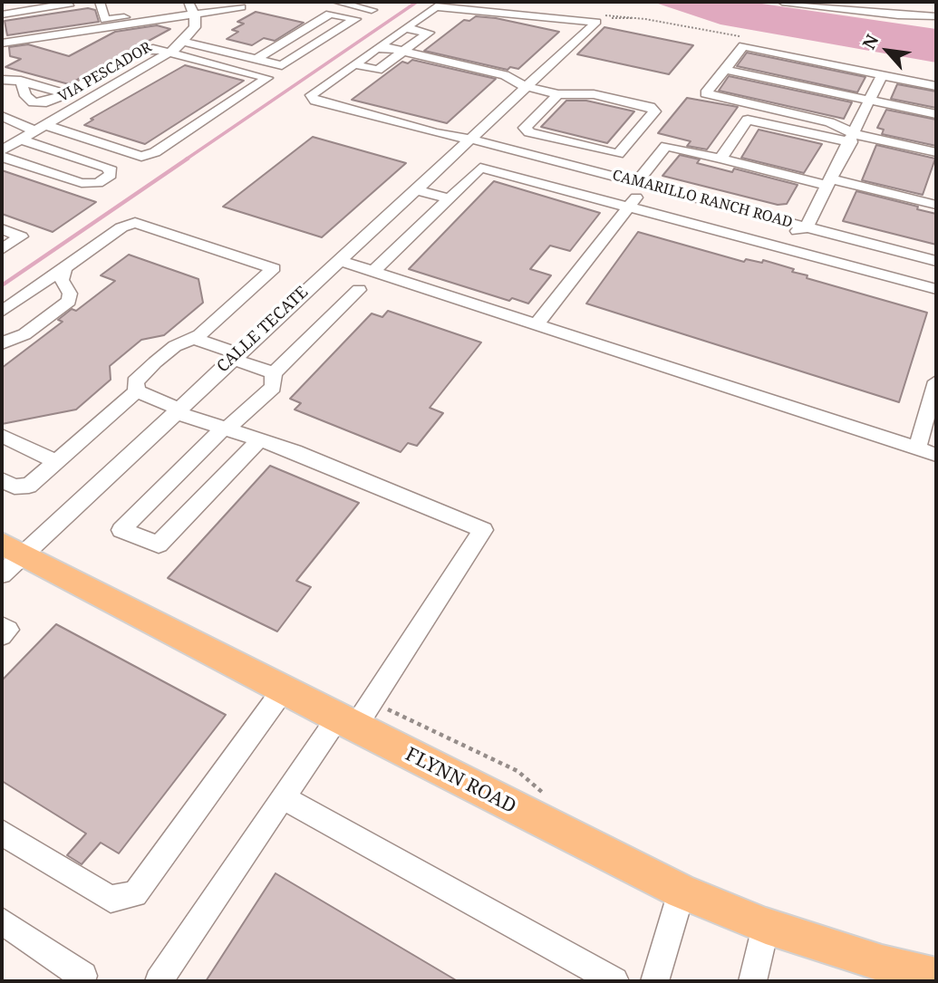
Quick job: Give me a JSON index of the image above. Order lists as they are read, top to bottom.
{
  "streets": {
    "main road": ["FLYNN ROAD"],
    "street": ["VIA PESCADOR", "CAMARILLO RANCH ROAD", "CALLE TECATE"]
  },
  "crossings": [
    ["CAMARILLO RANCH ROAD", "CALLE TECATE"],
    ["CALLE TECATE", "FLYNN ROAD"]
  ],
  "north": "top left"
}
